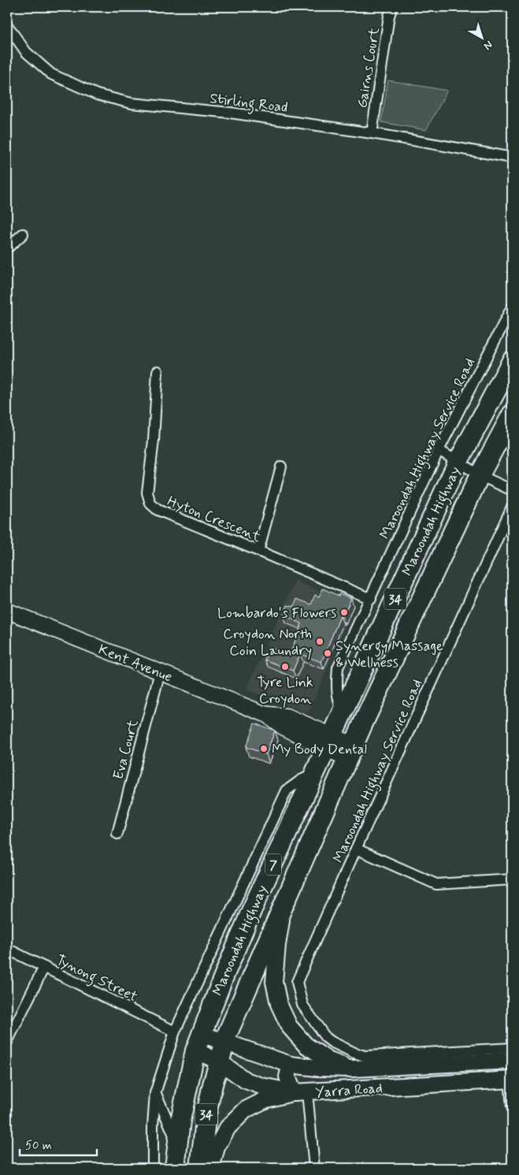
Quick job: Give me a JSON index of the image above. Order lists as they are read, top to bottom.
{
  "streets": {
    "highway": ["Maroondah Highway", "34", "7"],
    "main road": ["Kent Avenue", "Yarra Road"],
    "street": [
      "Gairns Court",
      "Stirling Road",
      "Maroondah Highway Service Road",
      "Hyton Crescent",
      "Eva Court",
      "Tynong Street"
    ]
  },
  "crossings": [
    ["Gairns Court", "Stirling Road"],
    ["Maroondah Highway Service Road", "Hyton Crescent"],
    ["Maroondah Highway Service Road", "Maroondah Highway"],
    ["Maroondah Highway Service Road", "Yarra Road"],
    ["Maroondah Highway", "Kent Avenue"],
    ["Maroondah Highway", "Yarra Road"],
    ["Kent Avenue", "Eva Court"]
  ],
  "places": [
    "Lombardo's Flowers",
    "Croydon North Coin Laundry",
    "Synergy Massage & Wellness",
    "Tyre Link Croydon",
    "My Body Dental"
  ],
  "scale_bar": "50 m",
  "north": "bottom right"
}
